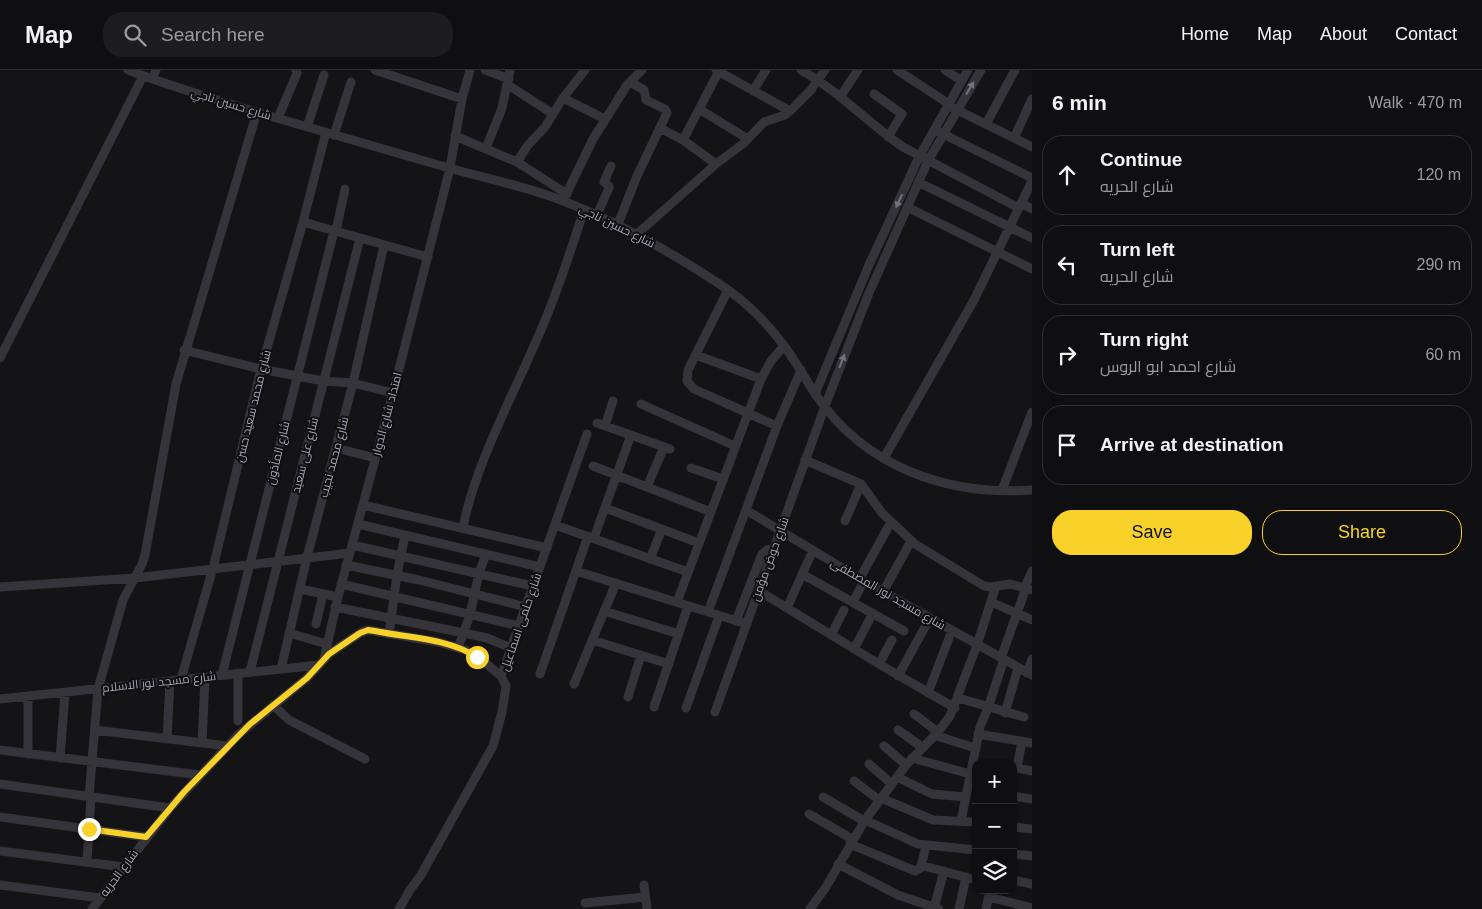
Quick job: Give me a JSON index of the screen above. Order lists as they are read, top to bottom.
{
  "streets": {
    "street": [
      "شارع حسين ناجي",
      "شارع محمد سعيد حسن",
      "امتداد شارع الدوار",
      "شارع المأذون",
      "شارع على سعيد",
      "شارع محمد نجيب",
      "شارع حوض مؤمن",
      "شارع مسجد نور المصطفى",
      "شارع حلمى اسماعيل",
      "شارع مسجد نور الاسلام",
      "شارع الحريه"
    ]
  },
  "crossings": [
    ["شارع حسين ناجي", "شارع محمد سعيد حسن"],
    ["شارع حسين ناجي", "امتداد شارع الدوار"],
    ["شارع حسين ناجي", "شارع حوض مؤمن"],
    ["شارع محمد سعيد حسن", "شارع مسجد نور الاسلام"],
    ["امتداد شارع الدوار", "شارع مسجد نور الاسلام"],
    ["امتداد شارع الدوار", "شارع الحريه"],
    ["شارع المأذون", "شارع مسجد نور الاسلام"],
    ["شارع على سعيد", "شارع مسجد نور الاسلام"],
    ["شارع محمد نجيب", "شارع مسجد نور الاسلام"],
    ["شارع حوض مؤمن", "شارع مسجد نور المصطفى"],
    ["شارع حلمى اسماعيل", "شارع الحريه"],
    ["شارع مسجد نور الاسلام", "شارع الحريه"]
  ],
  "page": {
    "header": "Map",
    "search": "Search here",
    "nav": [
      "Home",
      "Map",
      "About",
      "Contact"
    ],
    "heading": ["6 min", "Walk · 470 m"],
    "list": [
      ["Continue", "شارع الحريه", "120 m"],
      ["Turn left", "شارع الحريه", "290 m"],
      ["Turn right", "شارع احمد ابو الروس", "60 m"],
      "Arrive at destination"
    ],
    "buttons": ["Save", "Share"],
    "map_buttons": ["+", "−"]
  }
}
